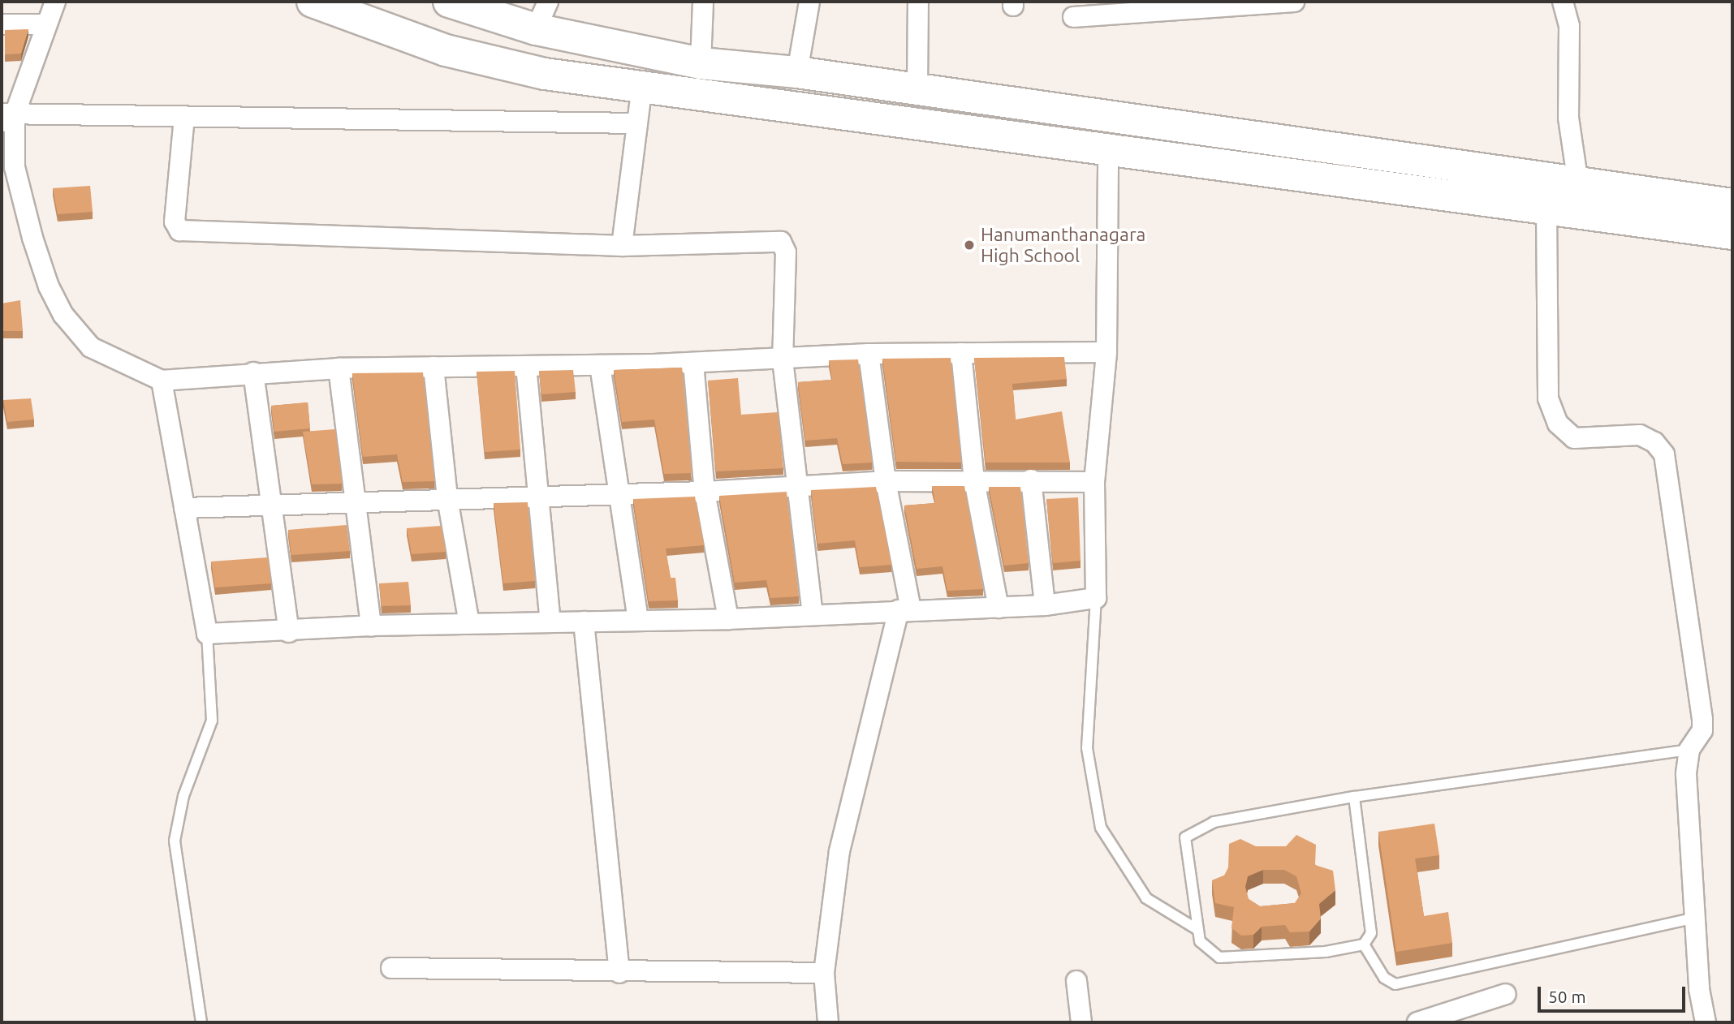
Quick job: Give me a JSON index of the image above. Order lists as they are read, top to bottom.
{
  "places": ["Hanumanthanagara High School"],
  "scale_bar": "50 m"
}
